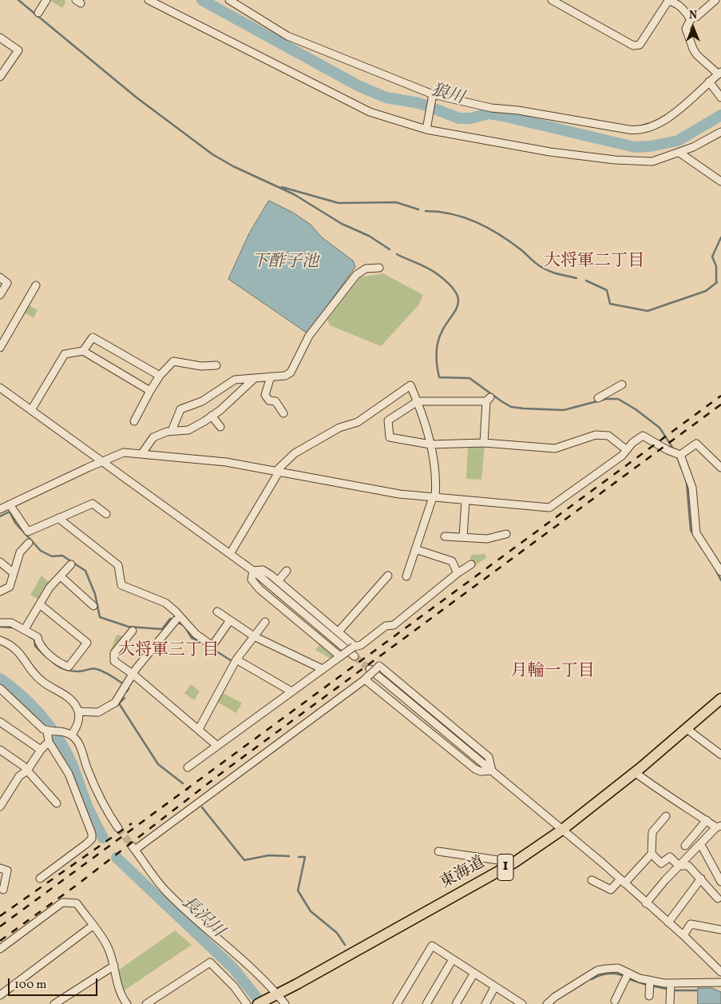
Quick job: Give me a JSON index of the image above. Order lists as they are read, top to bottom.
{
  "streets": {
    "highway": ["1", "東海道"]
  },
  "districts": ["大将軍二丁目", "大将軍三丁目", "月輪一丁目"],
  "water": ["狼川", "下酢子池", "長沢川"],
  "scale_bar": "100 m",
  "north": "top"
}
